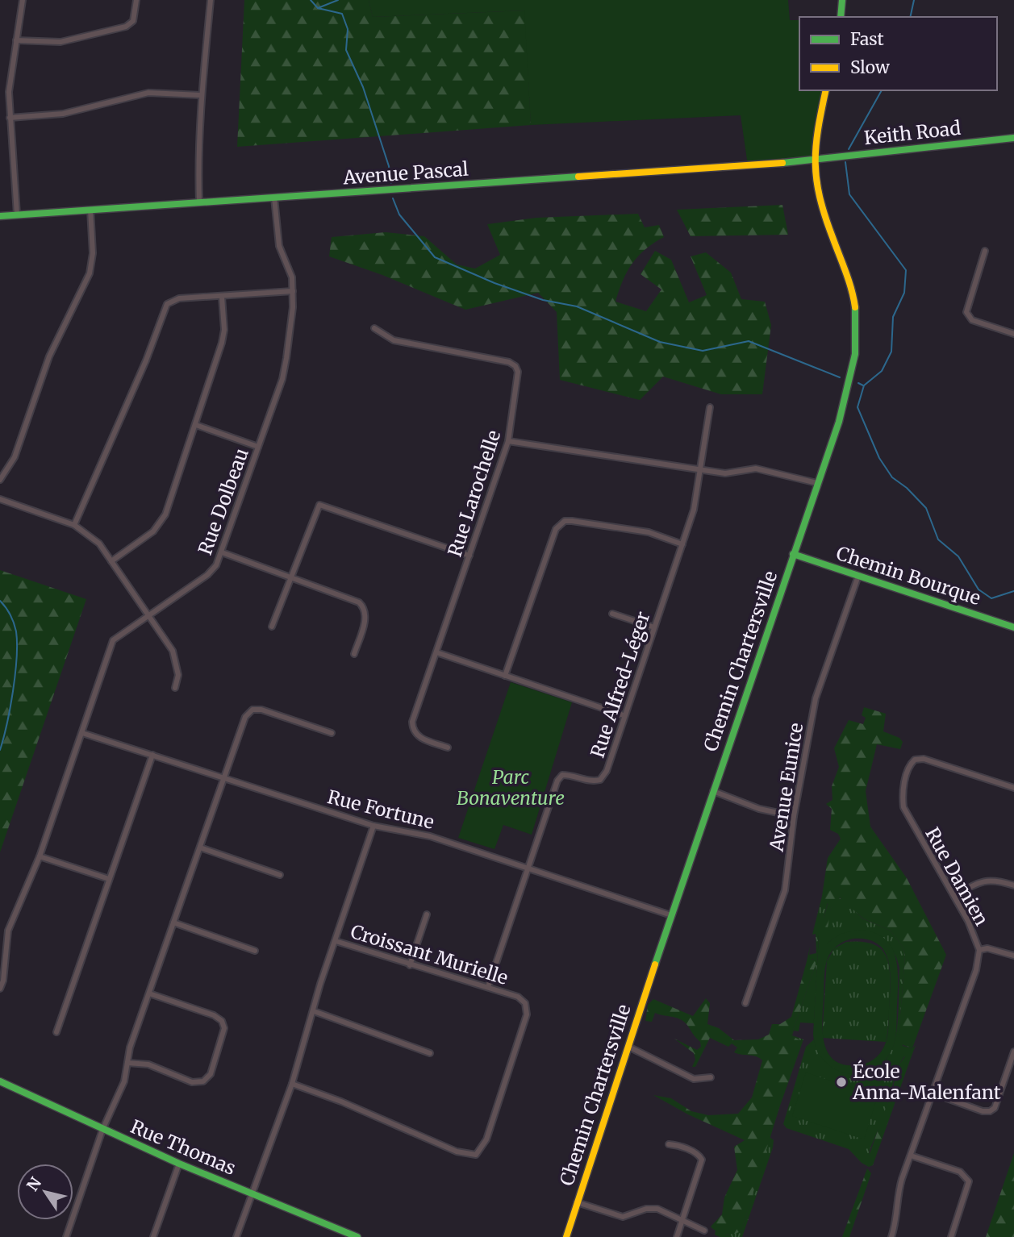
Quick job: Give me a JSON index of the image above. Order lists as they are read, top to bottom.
{
  "streets": {
    "street": [
      "Keith Road",
      "Avenue Pascal",
      "Rue Larochelle",
      "Rue Dolbeau",
      "Chemin Bourque",
      "Chemin Chartersville",
      "Rue Alfred-Léger",
      "Avenue Eunice",
      "Rue Fortune",
      "Rue Damien",
      "Croissant Murielle",
      "Rue Thomas"
    ]
  },
  "crossings": [
    ["Keith Road", "Avenue Pascal"],
    ["Keith Road", "Chemin Chartersville"],
    ["Avenue Pascal", "Rue Dolbeau"],
    ["Avenue Pascal", "Chemin Chartersville"],
    ["Rue Dolbeau", "Rue Fortune"],
    ["Chemin Bourque", "Chemin Chartersville"],
    ["Chemin Bourque", "Avenue Eunice"],
    ["Chemin Chartersville", "Rue Fortune"],
    ["Rue Alfred-Léger", "Rue Fortune"],
    ["Rue Alfred-Léger", "Croissant Murielle"]
  ],
  "parks": ["Parc Bonaventure"],
  "places": ["École Anna-Malenfant"],
  "legend": ["Fast", "Slow"],
  "north": "top left"
}
